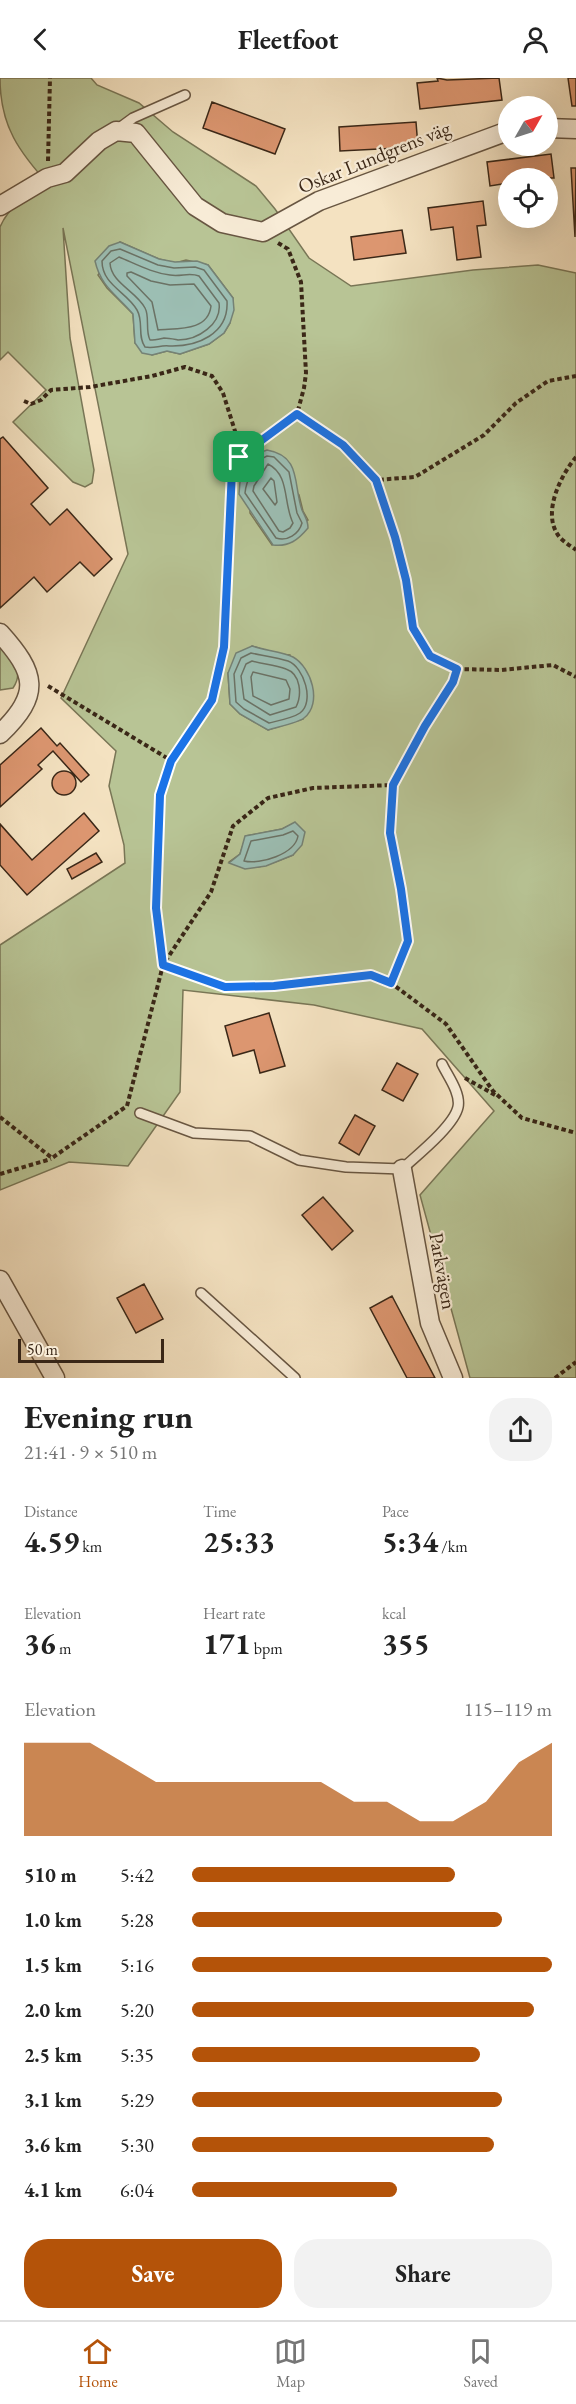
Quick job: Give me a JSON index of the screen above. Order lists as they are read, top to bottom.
{
  "streets": {
    "street": ["Oskar Lundgrens väg", "Parkvägen"]
  },
  "scale_bar": "50 m",
  "north": "top right",
  "page": {
    "header": "Fleetfoot",
    "scale": "50 m",
    "heading": ["Evening run", "21:41 · 9 × 510 m"],
    "stats": [
      ["Distance", "4.59 km"],
      ["Time", "25:33"],
      ["Pace", "5:34 /km"],
      ["Elevation", "36 m"],
      ["Heart rate", "171 bpm"],
      ["kcal", "355"]
    ],
    "chart": ["Elevation", "115–119 m"],
    "list": [
      {
        "name": "510 m",
        "note": "5:42"
      },
      {
        "name": "1.0 km",
        "note": "5:28"
      },
      {
        "name": "1.5 km",
        "note": "5:16"
      },
      {
        "name": "2.0 km",
        "note": "5:20"
      },
      {
        "name": "2.5 km",
        "note": "5:35"
      },
      {
        "name": "3.1 km",
        "note": "5:29"
      },
      {
        "name": "3.6 km",
        "note": "5:30"
      },
      {
        "name": "4.1 km",
        "note": "6:04"
      }
    ],
    "buttons": ["Save", "Share"],
    "tabs": ["Home", "Map", "Saved"]
  }
}
